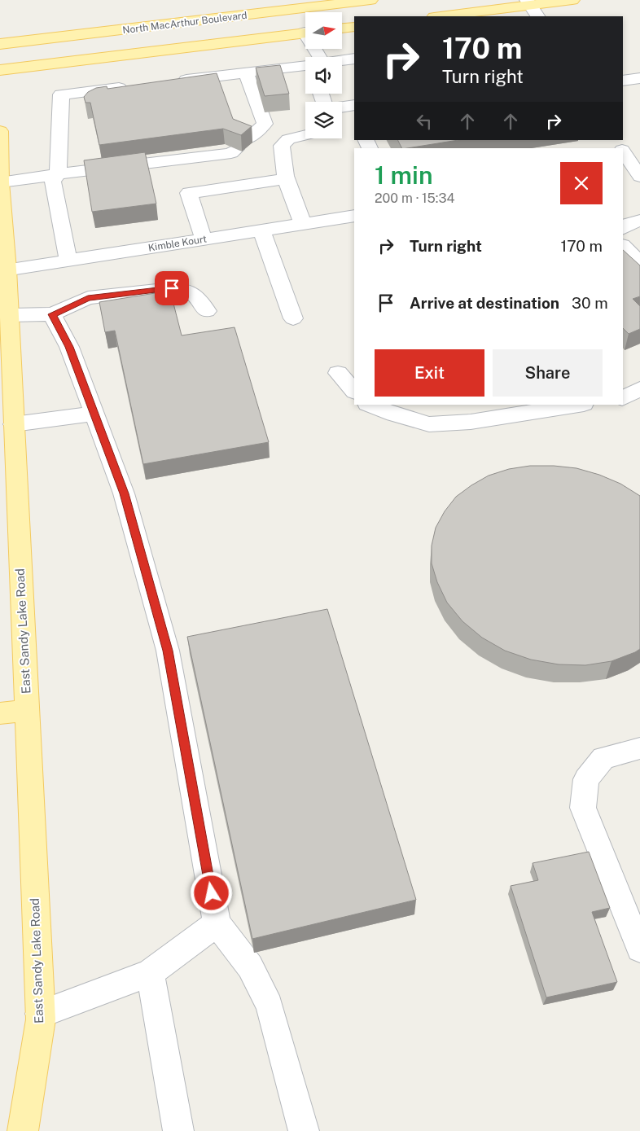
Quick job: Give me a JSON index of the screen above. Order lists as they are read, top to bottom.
{
  "streets": {
    "main road": ["North MacArthur Boulevard", "East Sandy Lake Road"],
    "street": ["Kimble Kourt"]
  },
  "crossings": [
    ["Kimble Kourt", "East Sandy Lake Road"]
  ],
  "north": "right",
  "page": {
    "turn": ["170 m", "Turn right"],
    "heading": ["1 min", "200 m · 15:34"],
    "list": [
      {
        "name": "Turn right",
        "value": "170 m"
      },
      {
        "name": "Arrive at destination",
        "value": "30 m"
      }
    ],
    "buttons": ["Exit", "Share"]
  }
}
